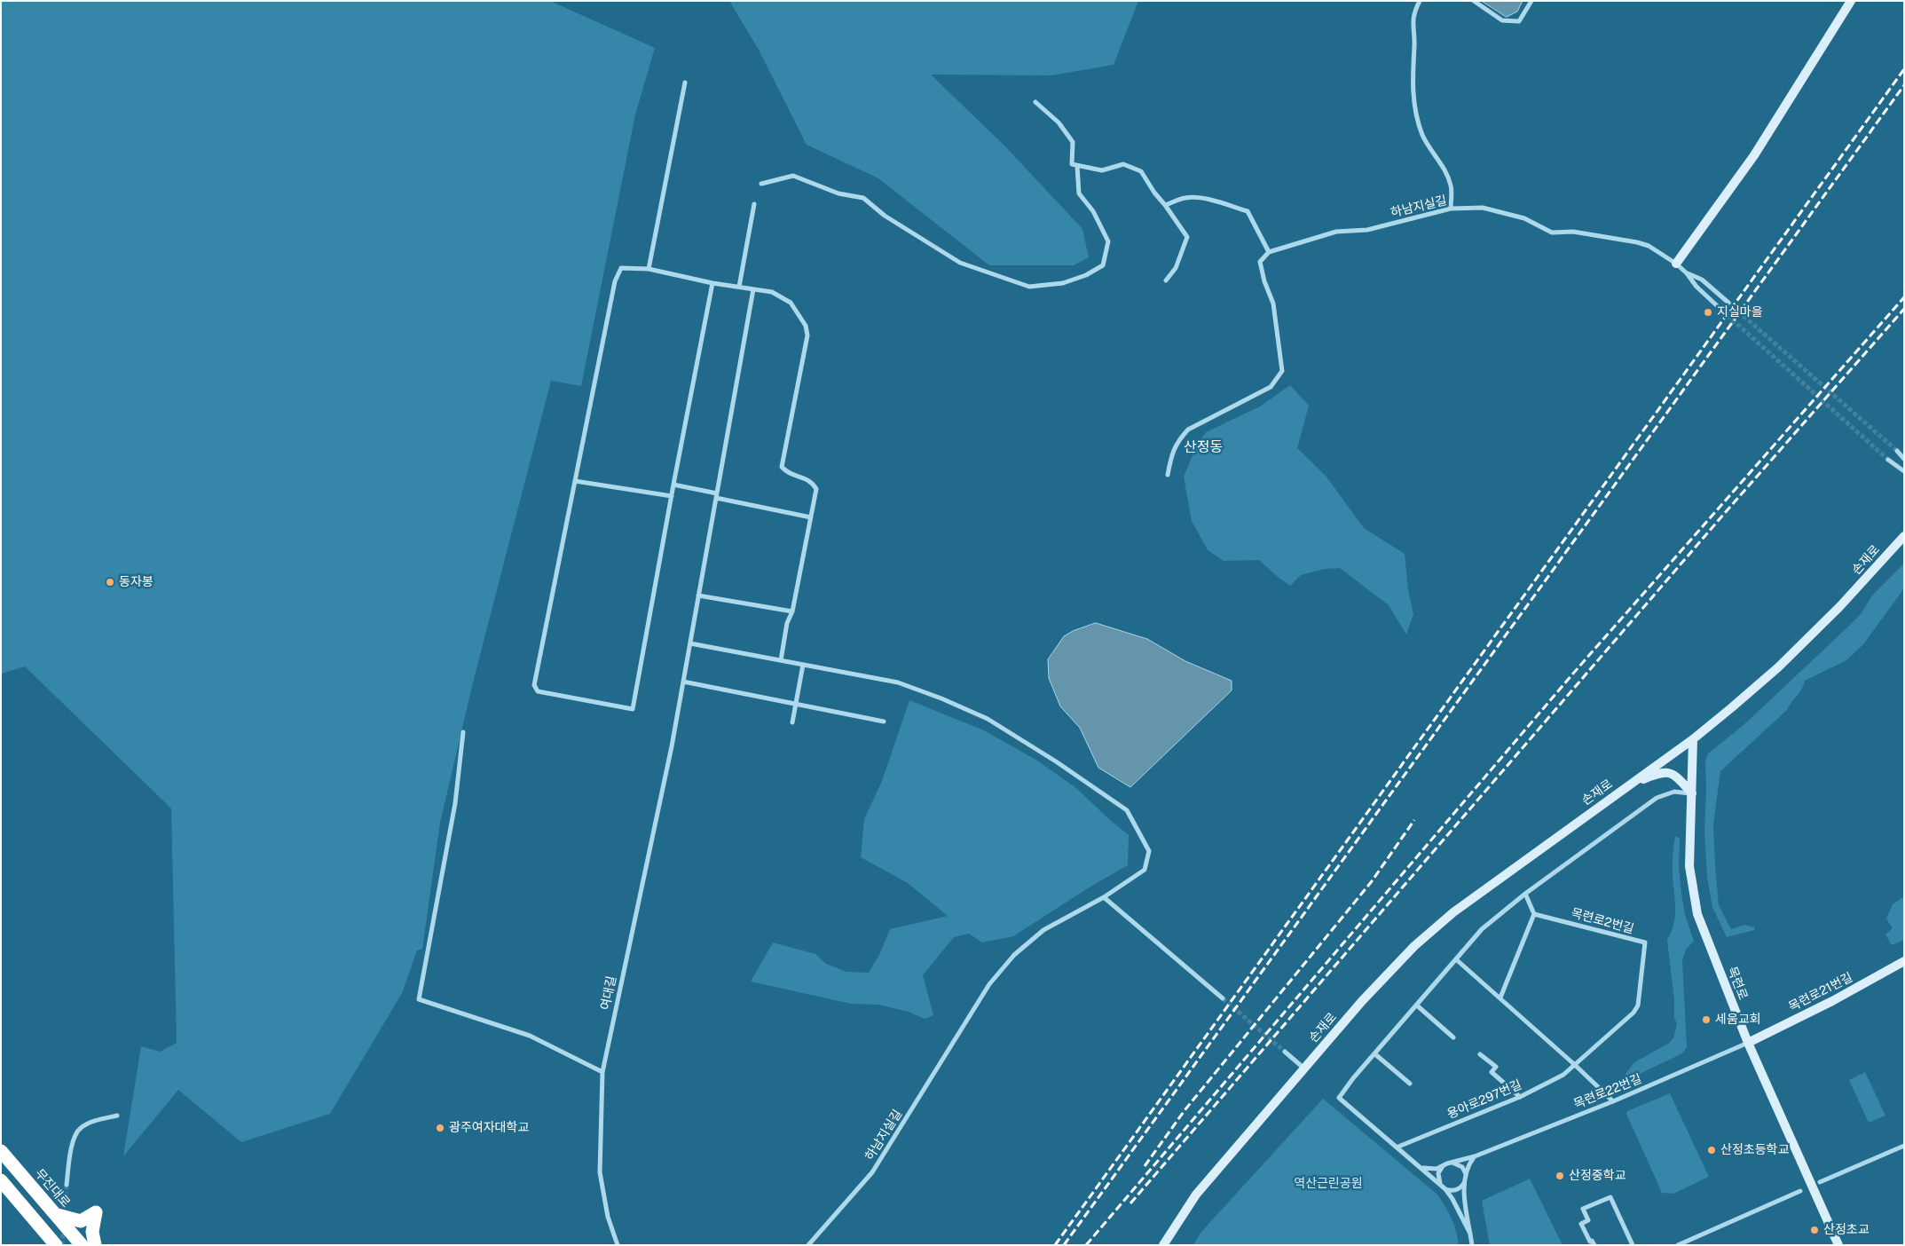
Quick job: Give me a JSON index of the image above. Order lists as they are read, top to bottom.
{
  "streets": {
    "highway": ["무진대로"],
    "main road": ["손재로", "목련로", "목련로21번길"],
    "street": [
      "하남지실길",
      "목련로2번길",
      "여대길",
      "목련로22번길",
      "용아로297번길"
    ]
  },
  "crossings": [
    ["하남지실길", "여대길"],
    ["손재로", "목련로"],
    ["목련로2번길", "용아로297번길"],
    ["목련로", "목련로21번길"],
    ["목련로", "목련로22번길"],
    ["목련로21번길", "목련로22번길"]
  ],
  "districts": ["산정동"],
  "parks": ["역산근린공원"],
  "places": [
    "지실마을",
    "동자봉",
    "세움교회",
    "광주여자대학교",
    "산정초등학교",
    "산정중학교",
    "산정초교"
  ]
}
